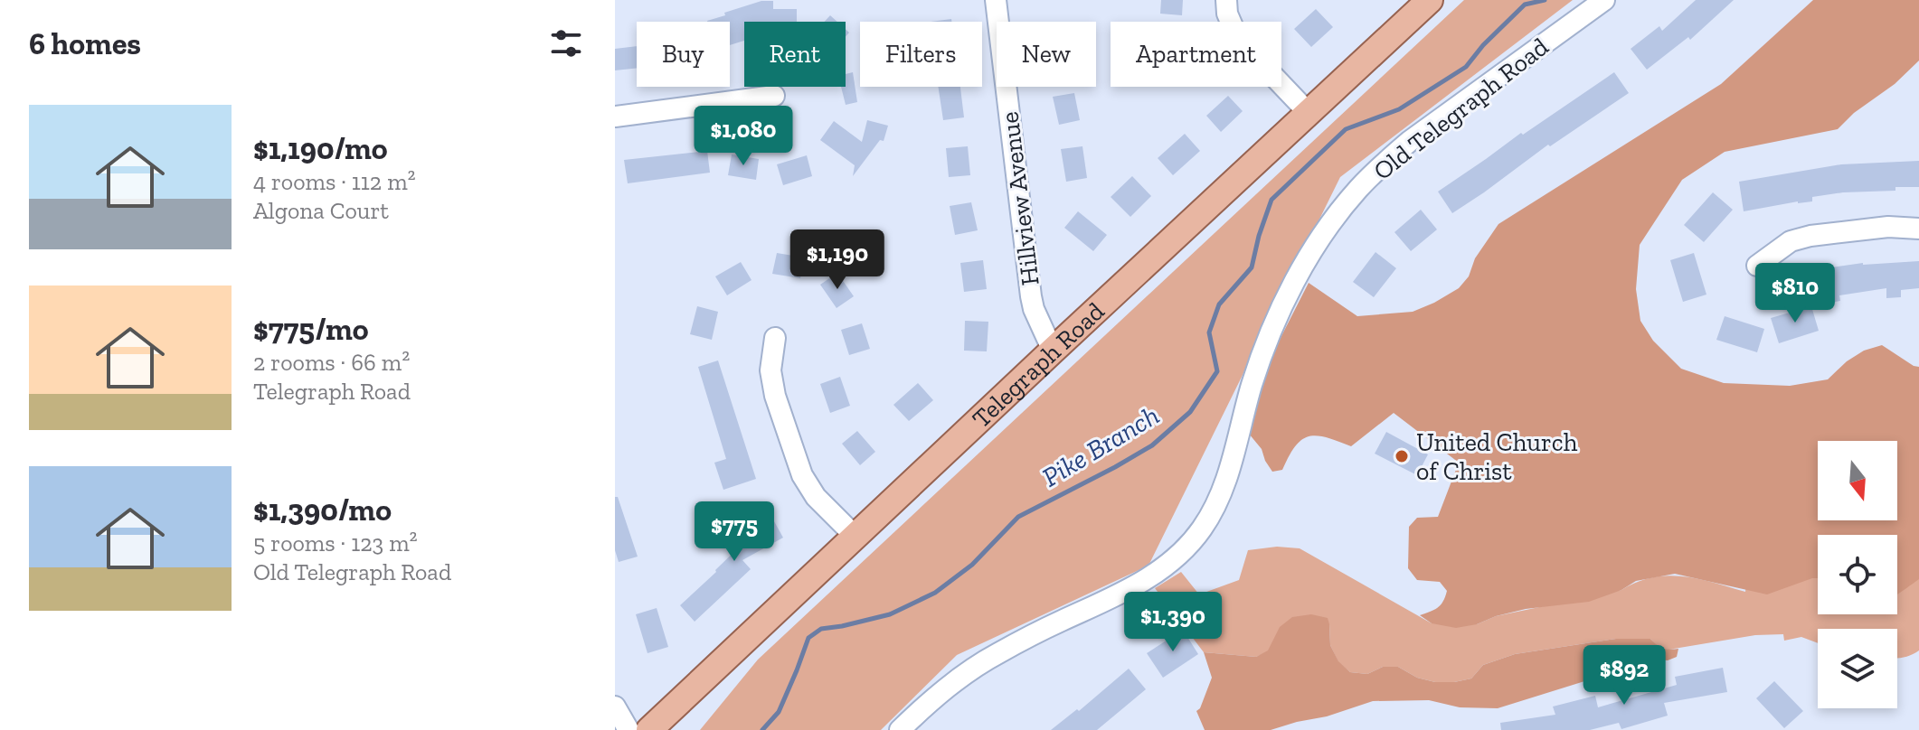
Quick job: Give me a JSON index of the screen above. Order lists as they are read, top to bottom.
{
  "streets": {
    "main road": ["Telegraph Road"],
    "street": ["Old Telegraph Road", "Hillview Avenue"]
  },
  "crossings": [
    ["Hillview Avenue", "Telegraph Road"]
  ],
  "water": ["Pike Branch"],
  "places": ["United Church of Christ"],
  "north": "bottom",
  "page": {
    "heading": "6 homes",
    "chip": [
      "Buy",
      "Rent",
      "Filters",
      "New",
      "Apartment"
    ],
    "list": [
      {
        "name": "$1,190/mo",
        "note": "4 rooms · 112 m² · Algona Court"
      },
      {
        "name": "$775/mo",
        "note": "2 rooms · 66 m² · Telegraph Road"
      },
      {
        "name": "$1,390/mo",
        "note": "5 rooms · 123 m² · Old Telegraph Road"
      }
    ],
    "price": [
      "$1,080",
      "$1,190",
      "$810",
      "$775",
      "$1,390",
      "$892"
    ]
  }
}
